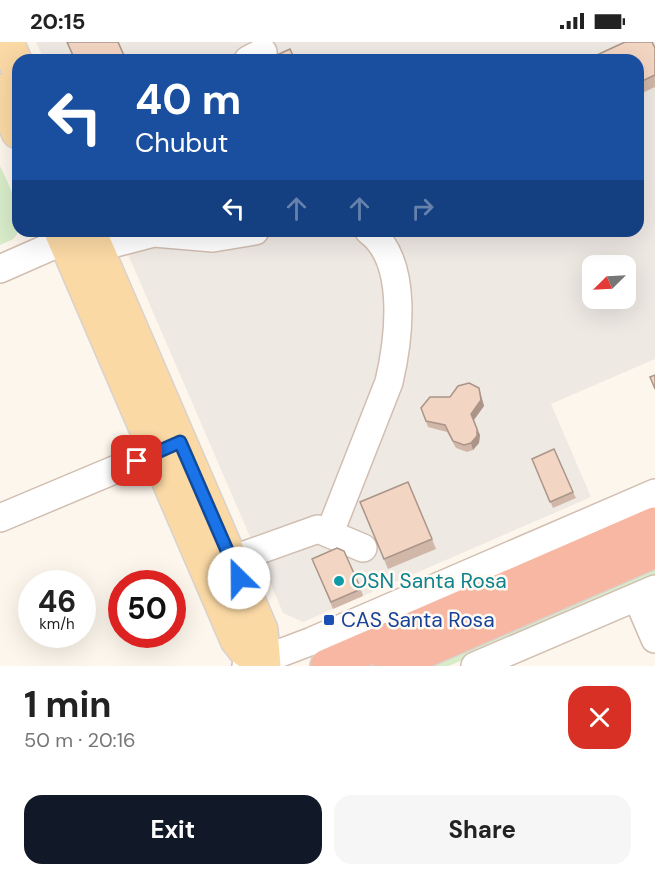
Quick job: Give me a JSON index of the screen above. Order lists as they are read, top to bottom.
{
  "places": {
    "other": ["OSN Santa Rosa"],
    "transit": ["CAS Santa Rosa"]
  },
  "north": "bottom left",
  "page": {
    "status": "20:15",
    "turn": ["40 m", "Chubut"],
    "speed": "46 km/h",
    "limit": "50",
    "heading": ["1 min", "50 m · 20:16"],
    "buttons": ["Exit", "Share"]
  }
}
